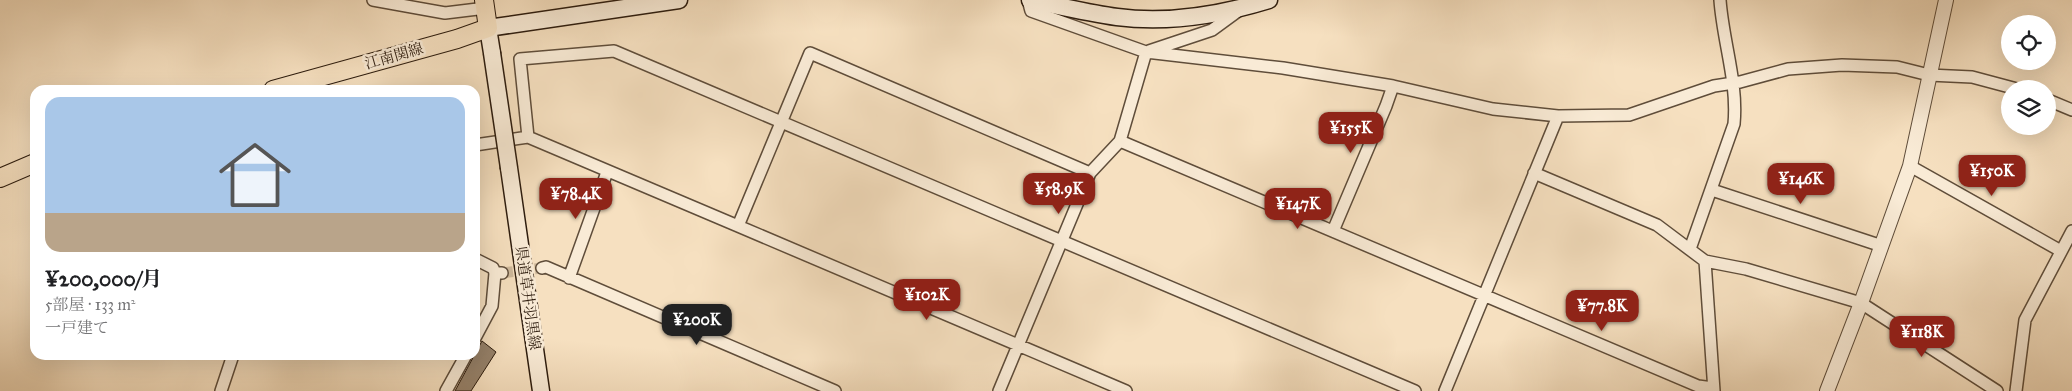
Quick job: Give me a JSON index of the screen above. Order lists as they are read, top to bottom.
{
  "streets": {
    "main road": ["江南関線", "県道草井羽黒線"]
  },
  "crossings": [
    ["江南関線", "県道草井羽黒線"]
  ],
  "page": {
    "list": [
      {
        "name": "¥200,000/月",
        "note": "5部屋 · 133 m² · 一戸建て"
      }
    ],
    "price": [
      "¥155K",
      "¥150K",
      "¥146K",
      "¥58.9K",
      "¥78.4K",
      "¥147K",
      "¥102K",
      "¥77.8K",
      "¥200K",
      "¥118K"
    ]
  }
}
